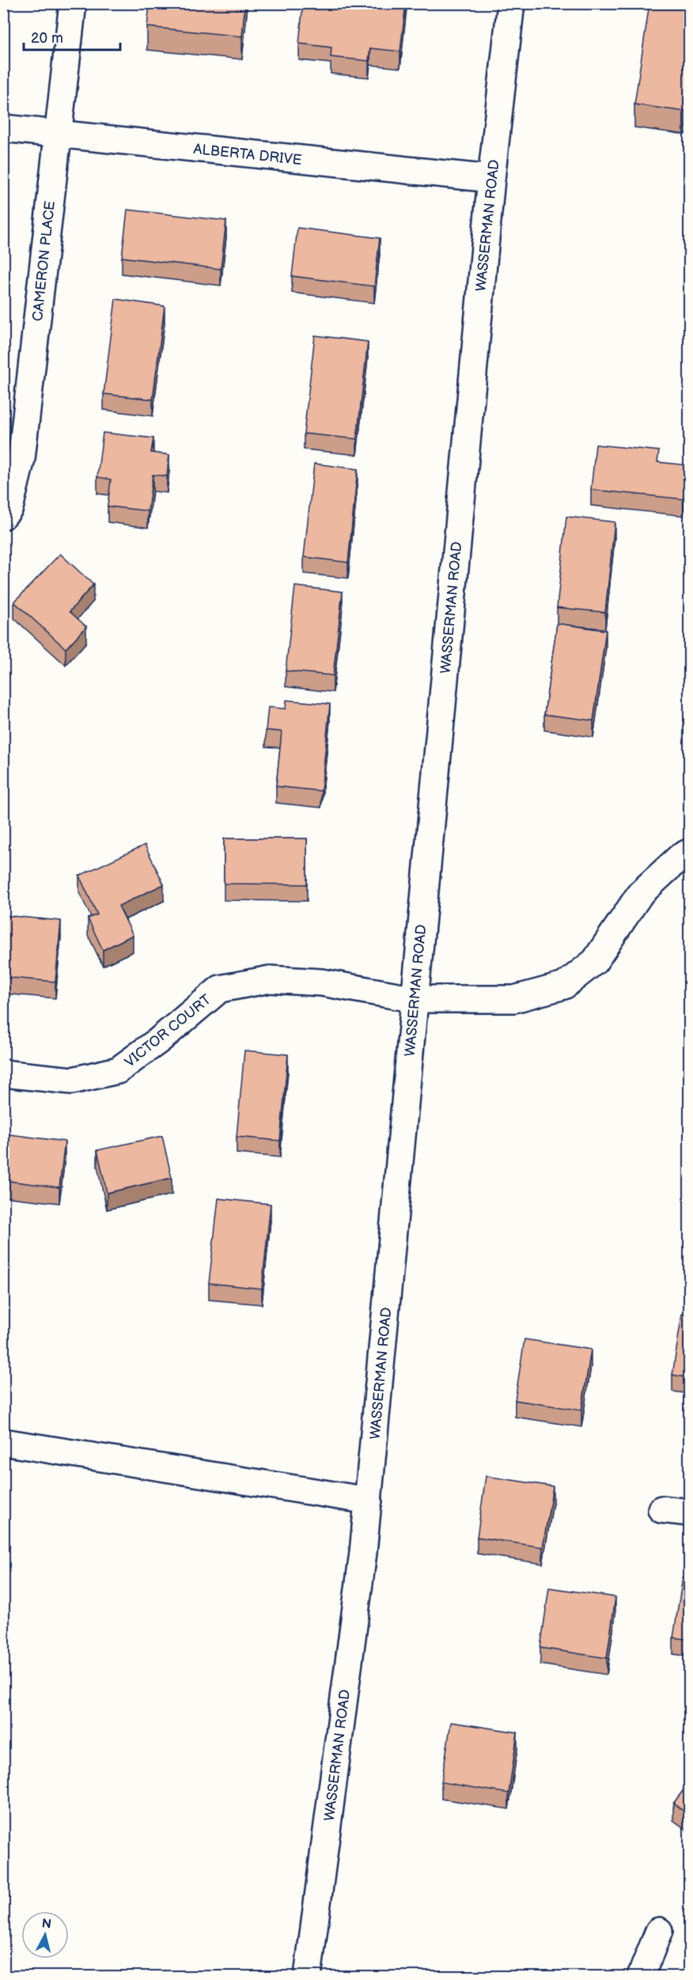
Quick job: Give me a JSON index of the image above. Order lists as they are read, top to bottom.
{
  "streets": {
    "street": [
      "ALBERTA DRIVE",
      "WASSERMAN ROAD",
      "CAMERON PLACE",
      "VICTOR COURT"
    ]
  },
  "crossings": [
    ["ALBERTA DRIVE", "WASSERMAN ROAD"],
    ["ALBERTA DRIVE", "CAMERON PLACE"],
    ["WASSERMAN ROAD", "VICTOR COURT"]
  ],
  "scale_bar": "20 m",
  "north": "top"
}
